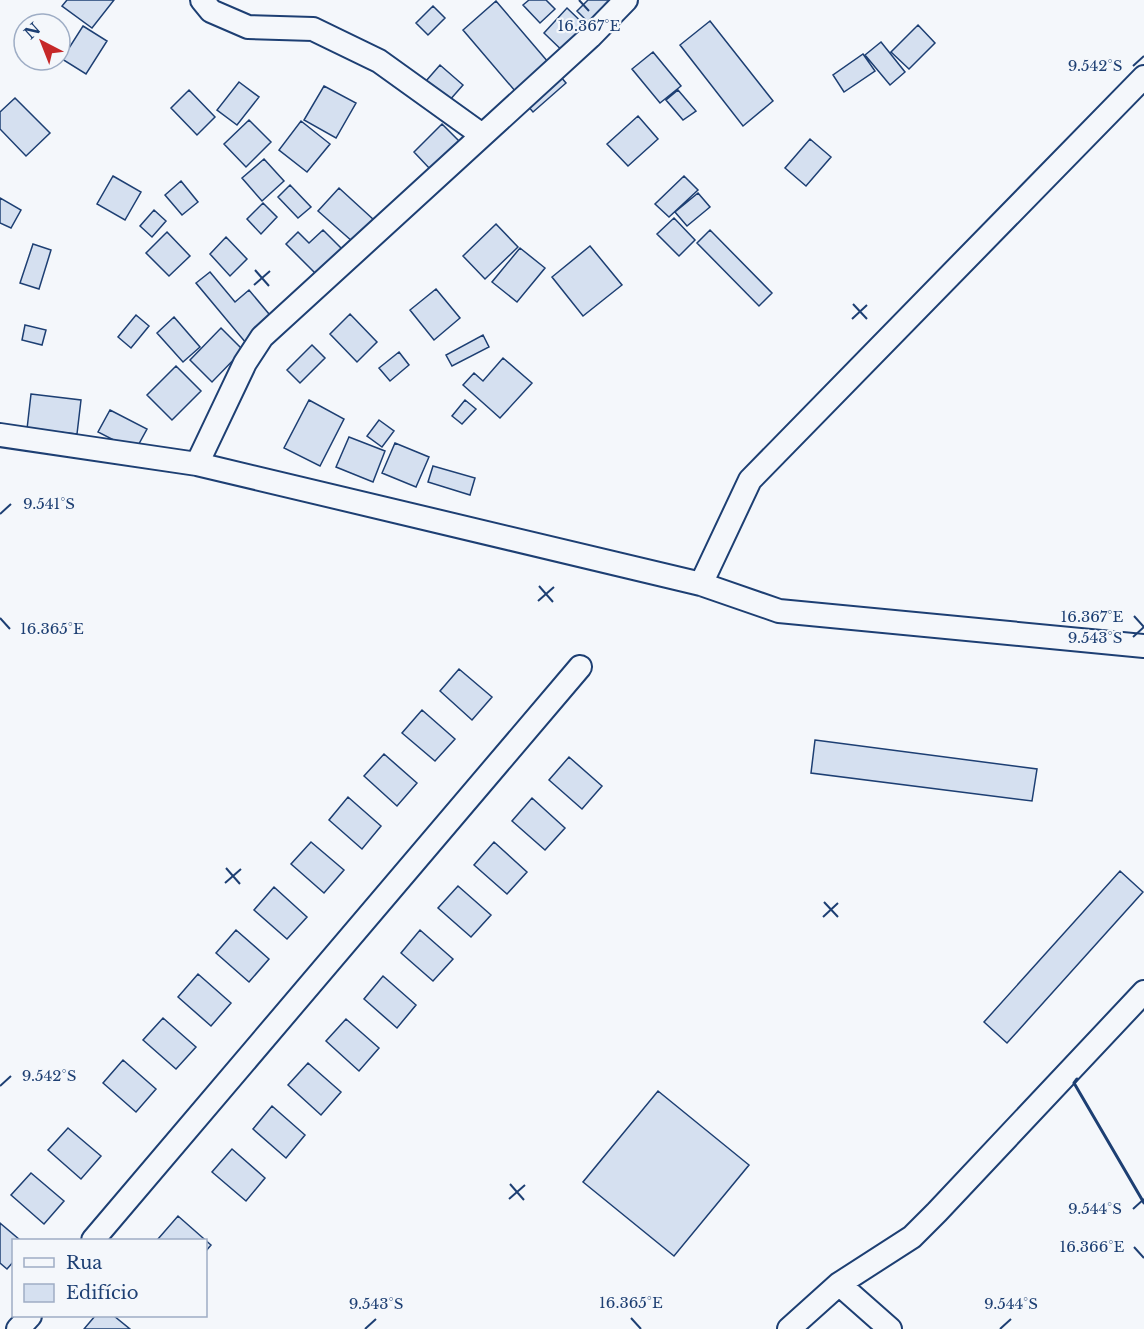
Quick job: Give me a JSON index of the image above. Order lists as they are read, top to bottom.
{
  "legend": ["Rua", "Edifício"],
  "north": "top left",
  "coordinates": [
    "16.367°E",
    "9.542°S",
    "9.541°S",
    "16.365°E",
    "9.543°S",
    "9.544°S",
    "16.366°E"
  ]
}
